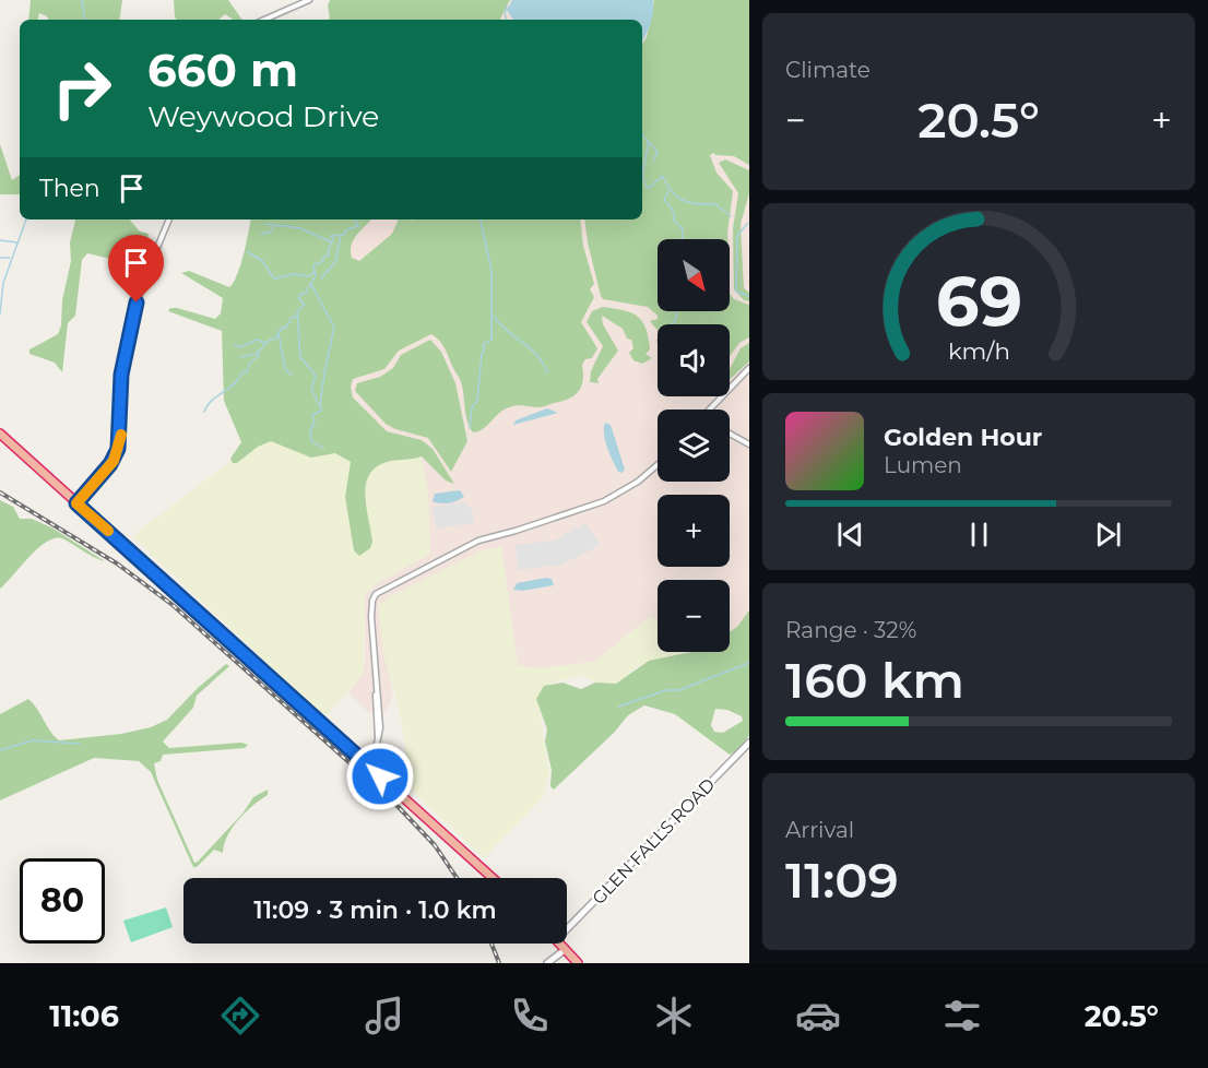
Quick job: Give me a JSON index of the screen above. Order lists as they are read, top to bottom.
{
  "streets": {
    "street": ["GLEN FALLS ROAD"]
  },
  "north": "bottom right",
  "page": {
    "tile": [
      "Climate",
      ["Range · 32%", "160 km"],
      ["Arrival", "11:09"]
    ],
    "turn": ["660 m", "Weywood Drive"],
    "heat": ["−", "20.5°", "+"],
    "then": "Then",
    "map_buttons": ["+", "−"],
    "song": ["Golden Hour", "Lumen"],
    "limit": "80",
    "trip": "11:09 · 3 min · 1.0 km",
    "tabs": ["11:06", "20.5°"],
    "gauge": ["69", "km/h"]
  }
}
